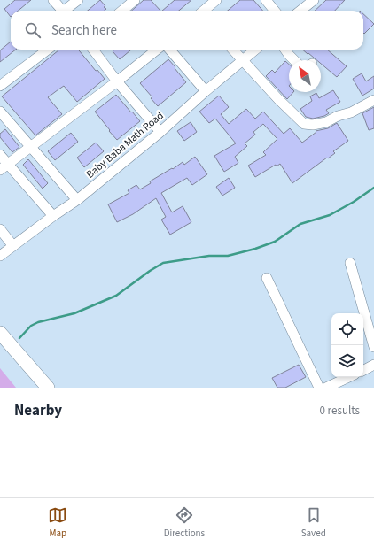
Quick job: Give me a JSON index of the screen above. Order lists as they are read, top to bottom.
{
  "streets": {
    "street": ["Baby Baba Math Road"]
  },
  "north": "top left",
  "page": {
    "search": "Search here",
    "heading": ["Nearby", "0 results"],
    "nav": ["Map", "Directions", "Saved"]
  }
}
